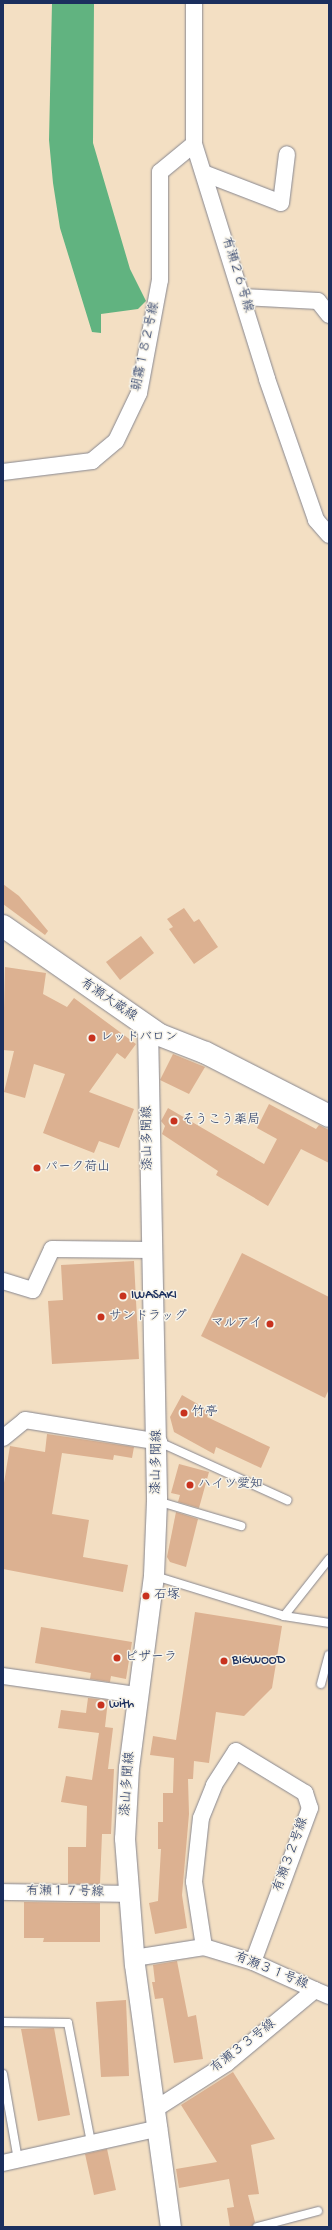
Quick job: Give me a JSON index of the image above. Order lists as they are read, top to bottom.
{
  "streets": {
    "main road": ["有瀬大蔵線"],
    "street": [
      "有瀬２６号線",
      "朝霧１８２号線",
      "漆山多聞線",
      "有瀬３２号線",
      "有瀬１７号線",
      "有瀬３１号線",
      "有瀬３３号線"
    ]
  },
  "crossings": [
    ["有瀬２６号線", "朝霧１８２号線"],
    ["有瀬大蔵線", "漆山多聞線"],
    ["漆山多聞線", "有瀬１７号線"],
    ["漆山多聞線", "有瀬３１号線"],
    ["漆山多聞線", "有瀬３３号線"],
    ["有瀬３２号線", "有瀬３１号線"],
    ["有瀬３１号線", "有瀬３３号線"]
  ],
  "places": [
    "レッドバロン",
    "そうこう薬局",
    "パーク荷山",
    "IWASAKI",
    "サンドラッグ",
    "マルアイ",
    "竹亭",
    "ハイツ愛知",
    "石塚",
    "ピザーラ",
    "BIGWOOD",
    "with"
  ]
}
